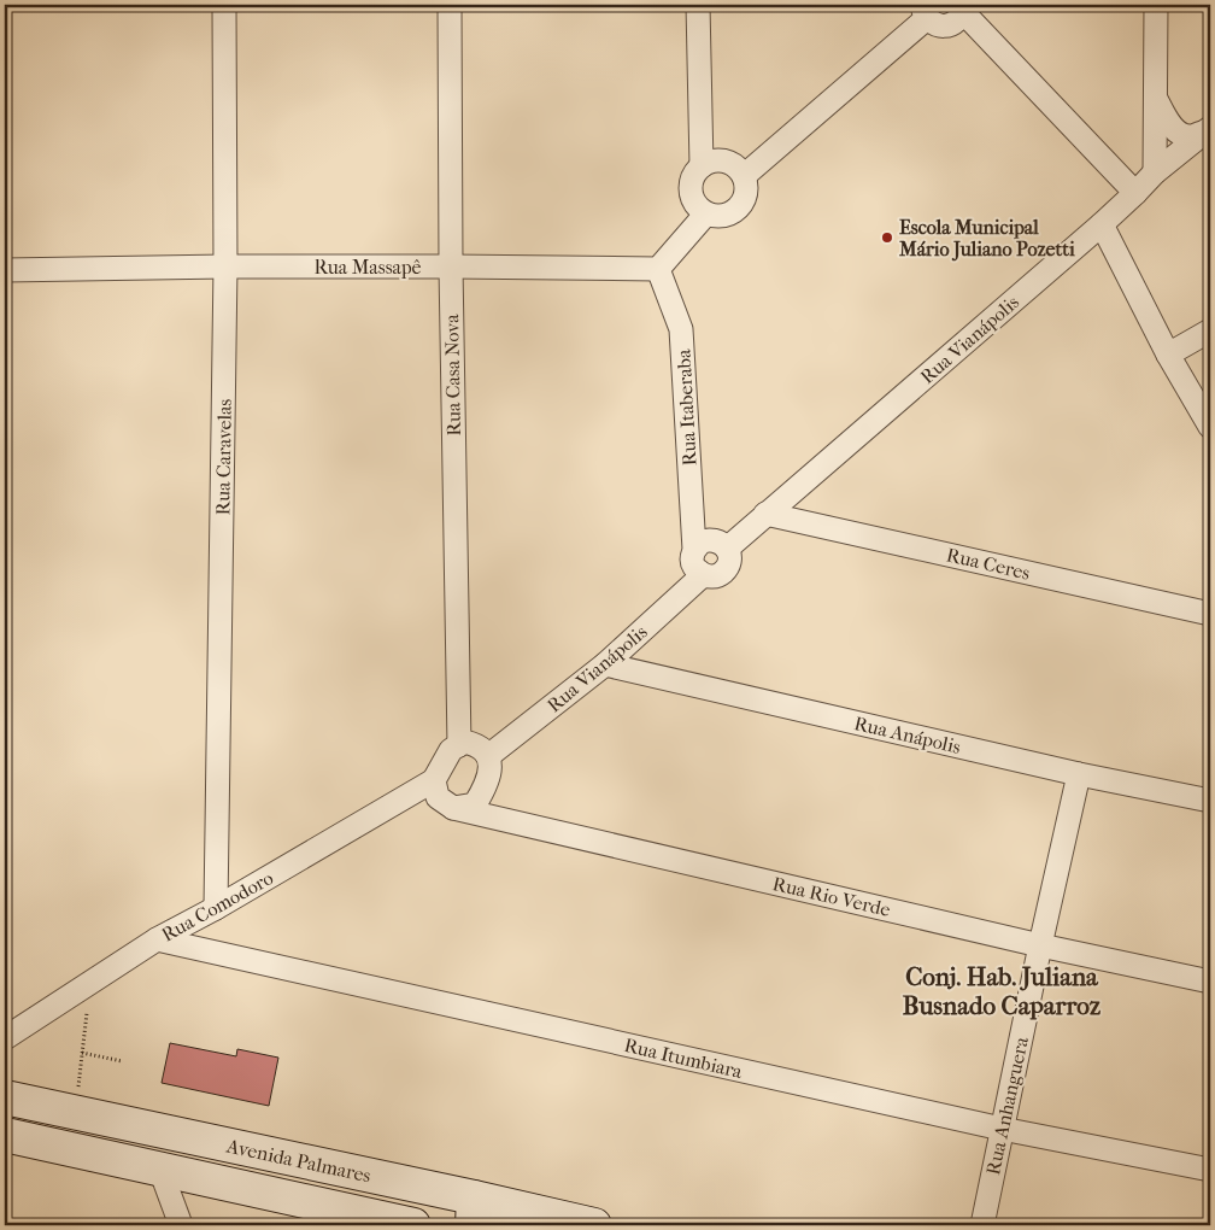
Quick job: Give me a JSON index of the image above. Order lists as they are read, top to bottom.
{
  "streets": {
    "main road": ["Avenida Palmares"],
    "street": [
      "Rua Massapê",
      "Rua Vianápolis",
      "Rua Casa Nova",
      "Rua Itaberaba",
      "Rua Caravelas",
      "Rua Ceres",
      "Rua Anápolis",
      "Rua Rio Verde",
      "Rua Comodoro",
      "Rua Itumbiara",
      "Rua Anhanguera"
    ]
  },
  "crossings": [
    ["Rua Massapê", "Rua Casa Nova"],
    ["Rua Massapê", "Rua Itaberaba"],
    ["Rua Massapê", "Rua Caravelas"],
    ["Rua Vianápolis", "Rua Casa Nova"],
    ["Rua Vianápolis", "Rua Itaberaba"],
    ["Rua Vianápolis", "Rua Ceres"],
    ["Rua Vianápolis", "Rua Anápolis"],
    ["Rua Vianápolis", "Rua Rio Verde"],
    ["Rua Vianápolis", "Rua Comodoro"],
    ["Rua Casa Nova", "Rua Rio Verde"],
    ["Rua Casa Nova", "Rua Comodoro"],
    ["Rua Caravelas", "Rua Comodoro"],
    ["Rua Anápolis", "Rua Anhanguera"],
    ["Rua Rio Verde", "Rua Comodoro"],
    ["Rua Rio Verde", "Rua Anhanguera"],
    ["Rua Comodoro", "Rua Itumbiara"],
    ["Rua Itumbiara", "Rua Anhanguera"]
  ],
  "districts": ["Conj. Hab. Juliana Busnado Caparroz"],
  "places": ["Escola Municipal Mário Juliano Pozetti"]
}
